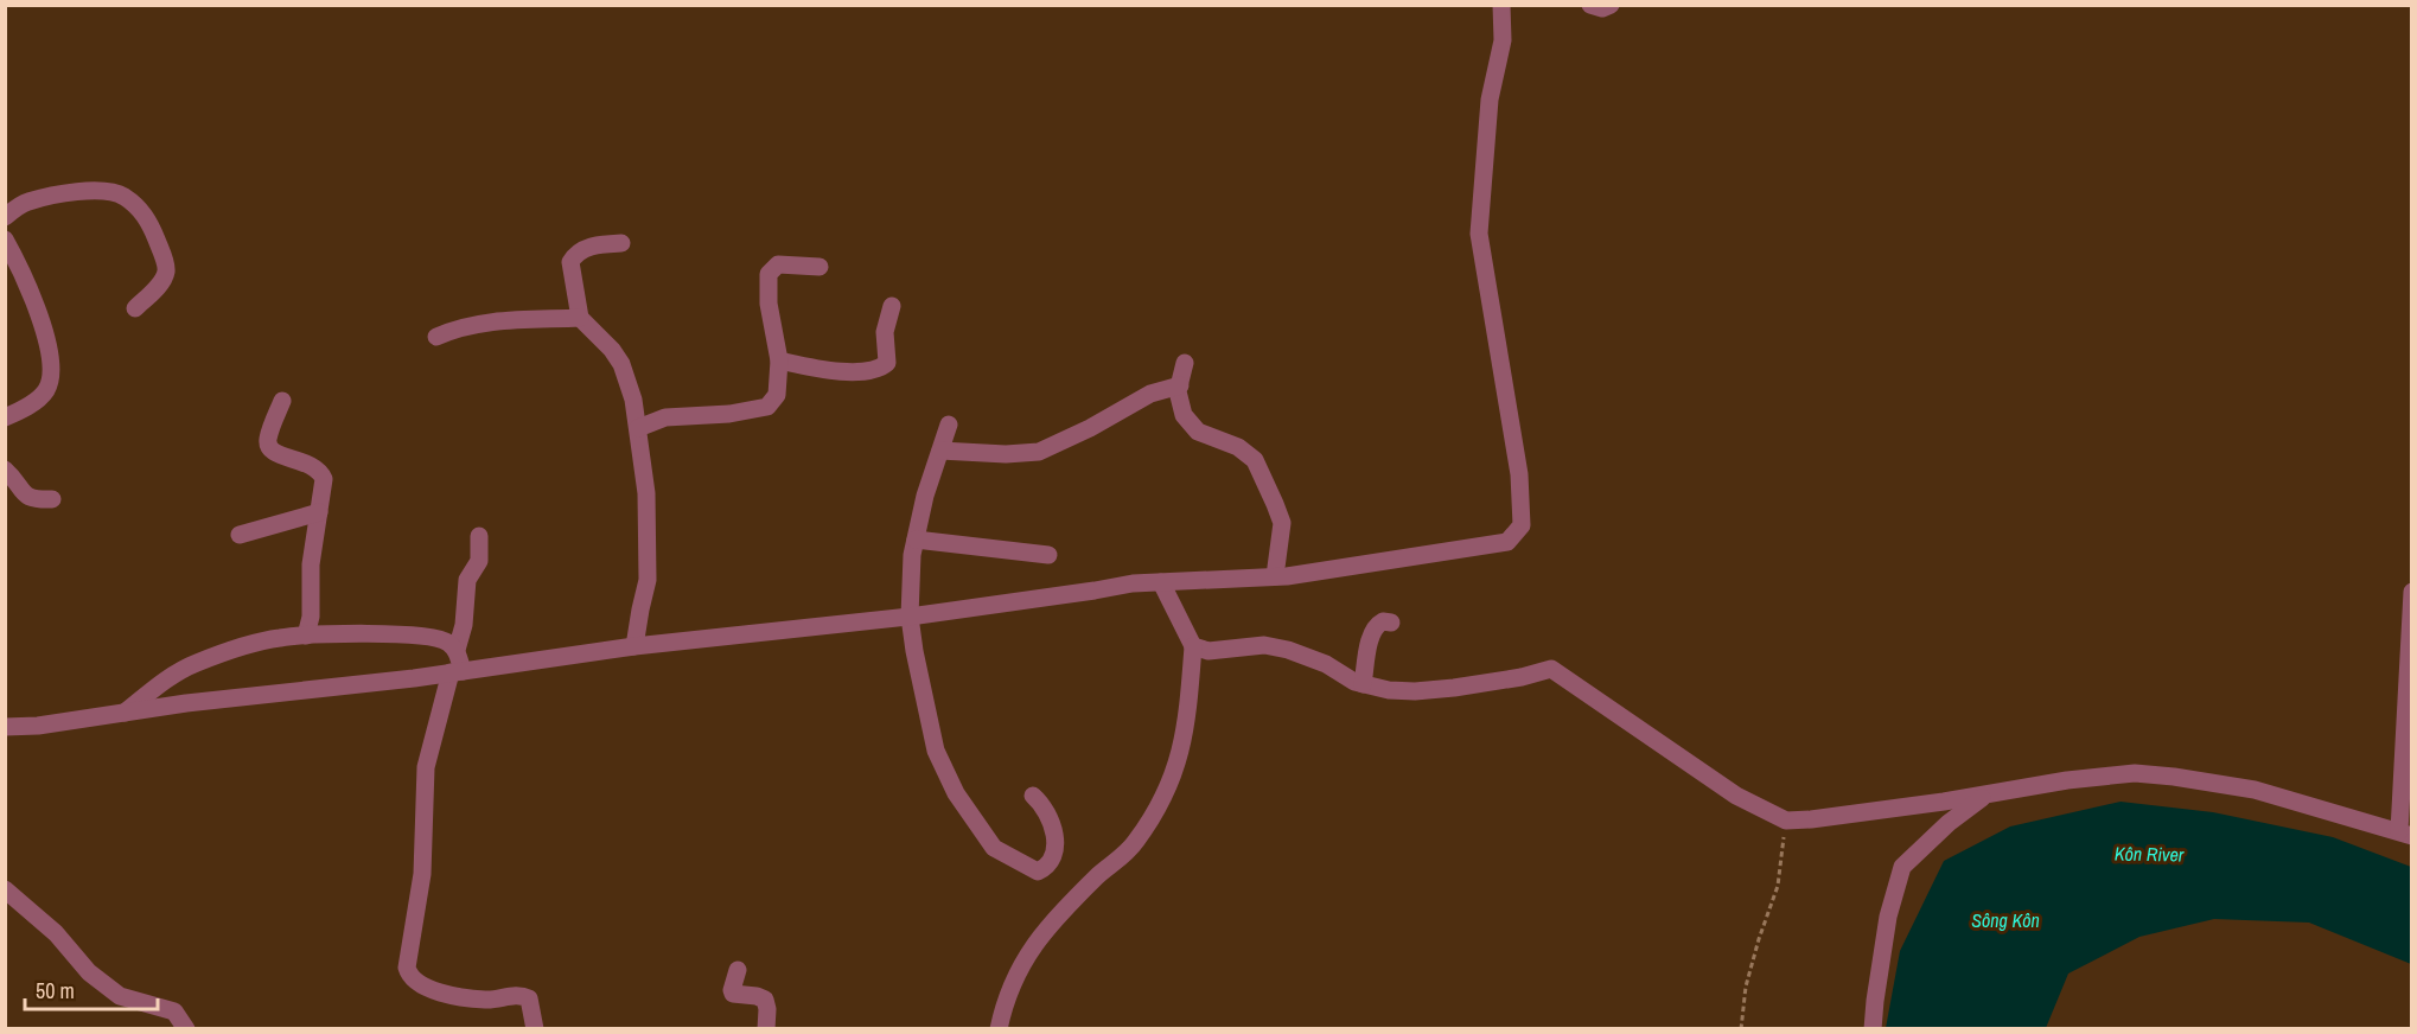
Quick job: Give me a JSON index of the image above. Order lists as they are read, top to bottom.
{
  "water": ["Kôn River", "Sông Kôn"],
  "scale_bar": "50 m"
}
